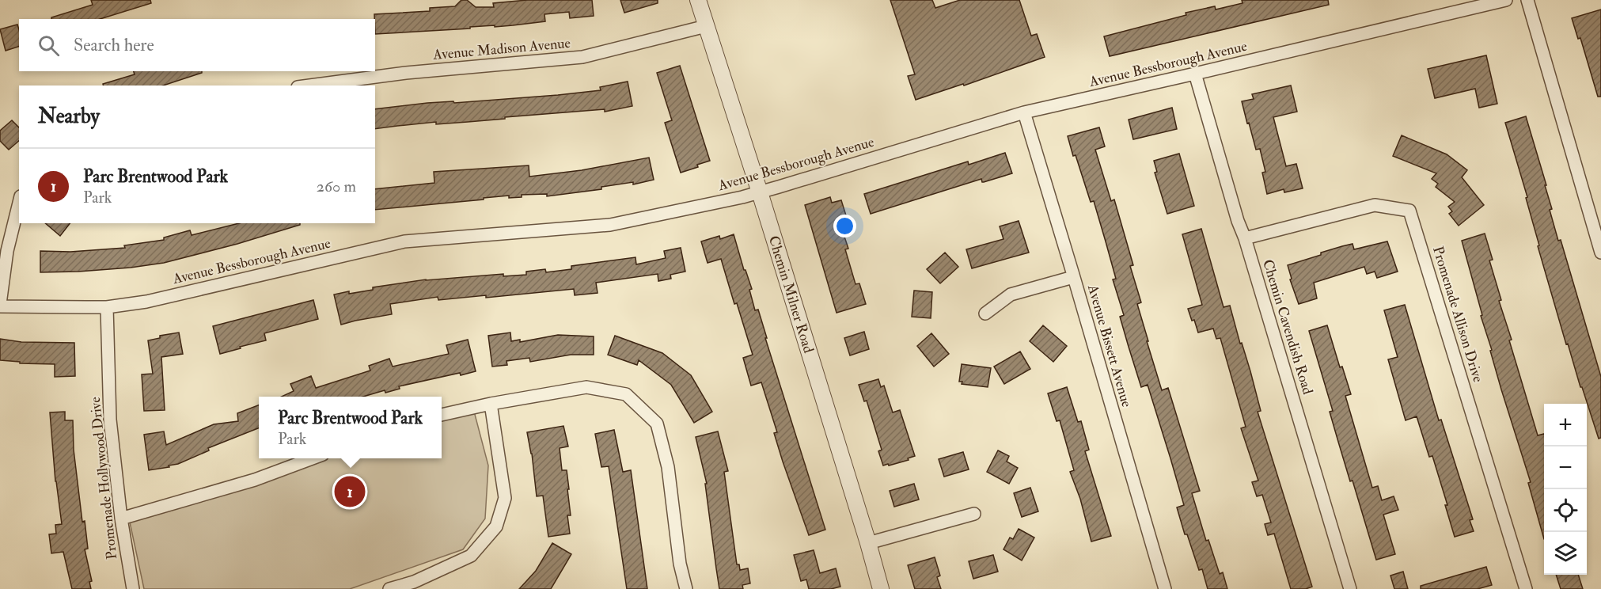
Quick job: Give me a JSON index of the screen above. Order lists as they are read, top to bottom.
{
  "streets": {
    "street": [
      "Avenue Madison Avenue",
      "Avenue Bessborough Avenue",
      "Chemin Milner Road",
      "Promenade Allison Drive",
      "Chemin Cavendish Road",
      "Avenue Bissett Avenue",
      "Promenade Hollywood Drive"
    ]
  },
  "crossings": [
    ["Avenue Madison Avenue", "Chemin Milner Road"],
    ["Avenue Bessborough Avenue", "Chemin Milner Road"],
    ["Avenue Bessborough Avenue", "Chemin Cavendish Road"],
    ["Avenue Bessborough Avenue", "Avenue Bissett Avenue"],
    ["Avenue Bessborough Avenue", "Promenade Hollywood Drive"],
    ["Promenade Allison Drive", "Chemin Cavendish Road"]
  ],
  "page": {
    "search": "Search here",
    "heading": "Nearby",
    "list": [
      {
        "mark": "1",
        "name": "Parc Brentwood Park",
        "note": "Park",
        "value": "260 m"
      }
    ],
    "popup": ["Parc Brentwood Park", "Park"],
    "map_buttons": ["+", "−"],
    "pins": "1"
  }
}
